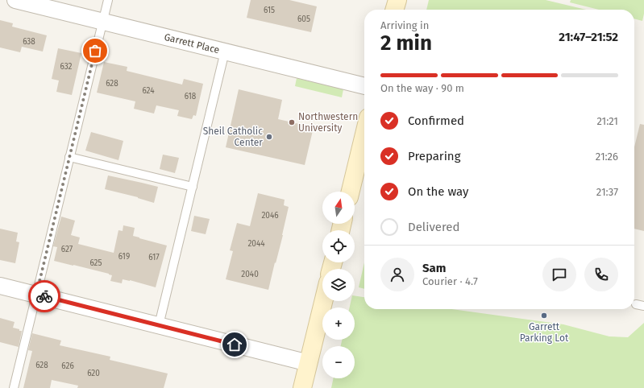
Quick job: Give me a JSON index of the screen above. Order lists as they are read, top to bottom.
{
  "streets": {
    "street": ["Garrett Place"]
  },
  "places": ["Northwestern University", "Sheil Catholic Center", "Garrett Parking Lot"],
  "house_numbers": [
    "615",
    "605",
    "638",
    "632",
    "628",
    "624",
    "618",
    "2046",
    "2044",
    "627",
    "619",
    "617",
    "625",
    "2040",
    "628",
    "626",
    "620"
  ],
  "north": "top",
  "page": {
    "heading": ["2 min", "Arriving in", "21:47–21:52"],
    "panel": ["Sam", "Courier · 4.7"],
    "bar": "On the way · 90 m",
    "list": [
      ["Confirmed", "21:21"],
      ["Preparing", "21:26"],
      ["On the way", "21:37"],
      "Delivered"
    ],
    "map_buttons": ["+", "−"]
  }
}
